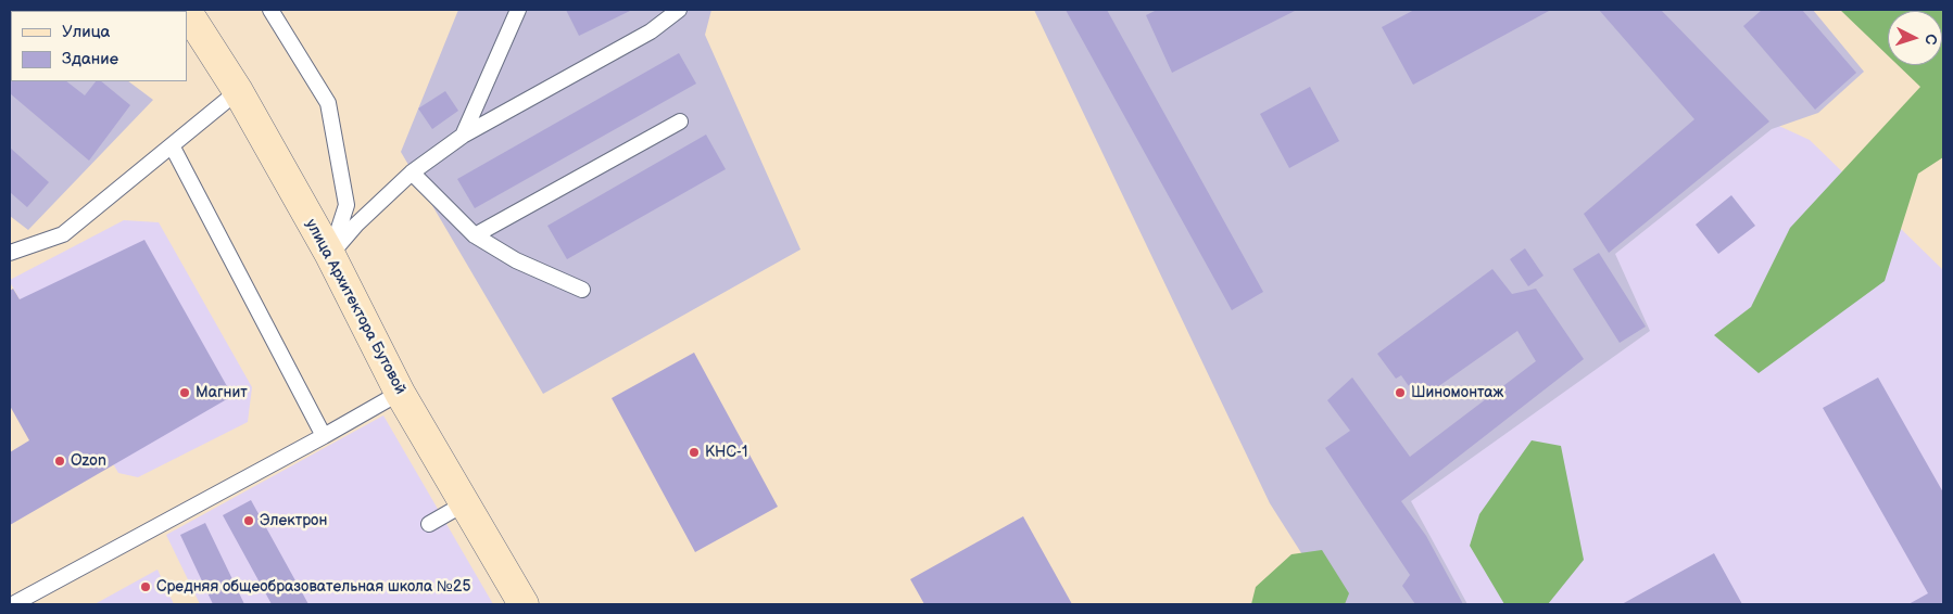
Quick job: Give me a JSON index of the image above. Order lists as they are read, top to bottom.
{
  "streets": {
    "main road": ["улица Архитектора Бутовой"]
  },
  "places": [
    "Магнит",
    "Шиномонтаж",
    "КНС-1",
    "Ozon",
    "Электрон",
    "Средняя общеобразовательная школа №25"
  ],
  "legend": ["Улица", "Здание"],
  "north": "right"
}
